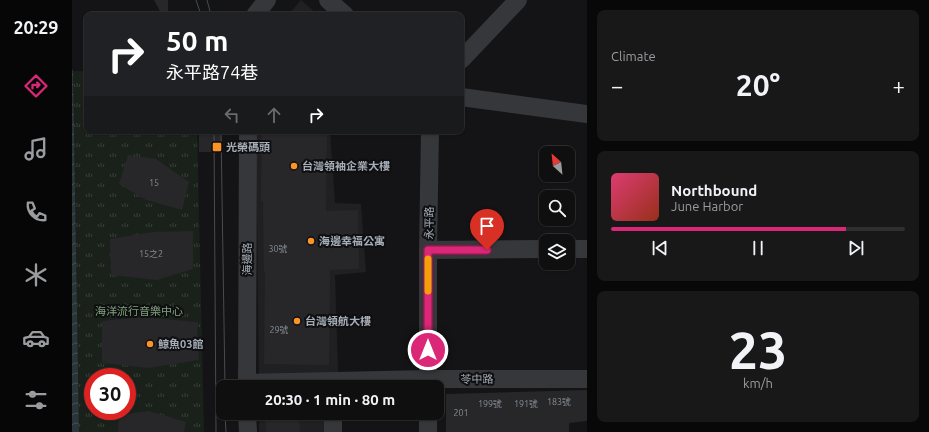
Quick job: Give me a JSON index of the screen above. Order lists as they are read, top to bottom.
{
  "streets": {
    "street": ["永平路", "海邊路", "苓中路"]
  },
  "parks": ["海洋流行音樂中心"],
  "places": {
    "transit": ["光榮碼頭"],
    "other": [
      "台灣領袖企業大樓",
      "海邊幸福公寓",
      "台灣領航大樓",
      "鯨魚03館"
    ]
  },
  "house_numbers": [
    "15",
    "30號",
    "15之2",
    "29號",
    "183號",
    "199號",
    "191號",
    "201"
  ],
  "north": "top left",
  "page": {
    "tabs": "20:29",
    "tile": [
      "Climate",
      ["23", "km/h"]
    ],
    "turn": ["50 m", "永平路74巷"],
    "heat": ["−", "20°", "+"],
    "song": ["Northbound", "June Harbor"],
    "limit": "30",
    "trip": "20:30 · 1 min · 80 m"
  }
}
